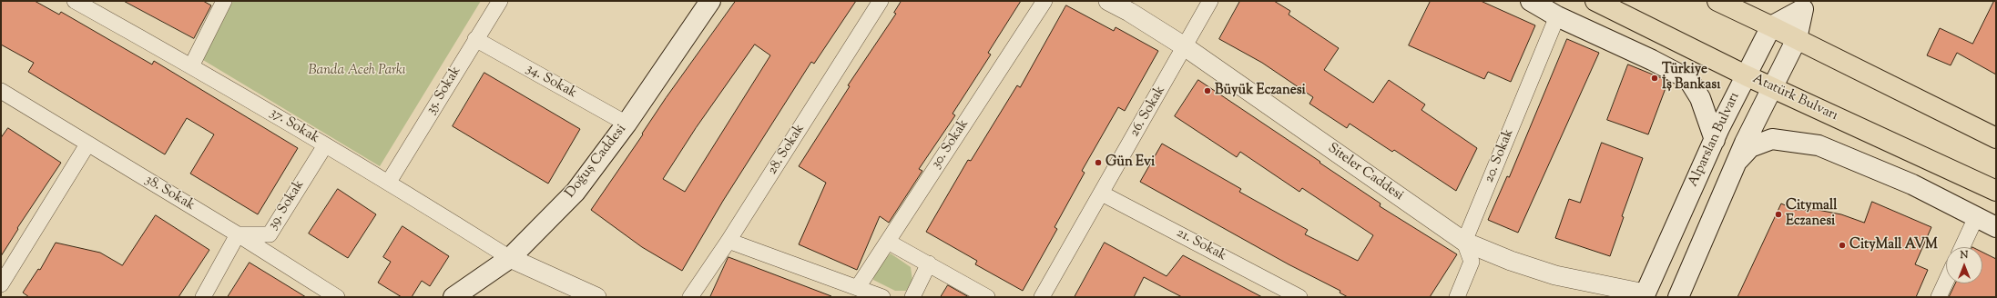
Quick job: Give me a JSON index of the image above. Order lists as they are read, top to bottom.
{
  "streets": {
    "highway": ["Atatürk Bulvarı"],
    "main road": ["Alparslan Bulvarı", "Doğuş Caddesi"],
    "street": [
      "34. Sokak",
      "35. Sokak",
      "26. Sokak",
      "37. Sokak",
      "30. Sokak",
      "28. Sokak",
      "20. Sokak",
      "Siteler Caddesi",
      "38. Sokak",
      "39. Sokak",
      "21. Sokak"
    ]
  },
  "crossings": [
    ["34. Sokak", "35. Sokak"],
    ["34. Sokak", "Doğuş Caddesi"],
    ["35. Sokak", "37. Sokak"],
    ["Atatürk Bulvarı", "Alparslan Bulvarı"],
    ["26. Sokak", "Siteler Caddesi"],
    ["26. Sokak", "21. Sokak"],
    ["37. Sokak", "Doğuş Caddesi"],
    ["37. Sokak", "39. Sokak"],
    ["Alparslan Bulvarı", "Siteler Caddesi"],
    ["20. Sokak", "Siteler Caddesi"],
    ["38. Sokak", "39. Sokak"]
  ],
  "parks": ["Banda Aceh Parkı"],
  "places": [
    "Türkiye İş Bankası",
    "Büyük Eczanesi",
    "Gün Evi",
    "Citymall Eczanesi",
    "CityMall AVM"
  ],
  "north": "top"
}
